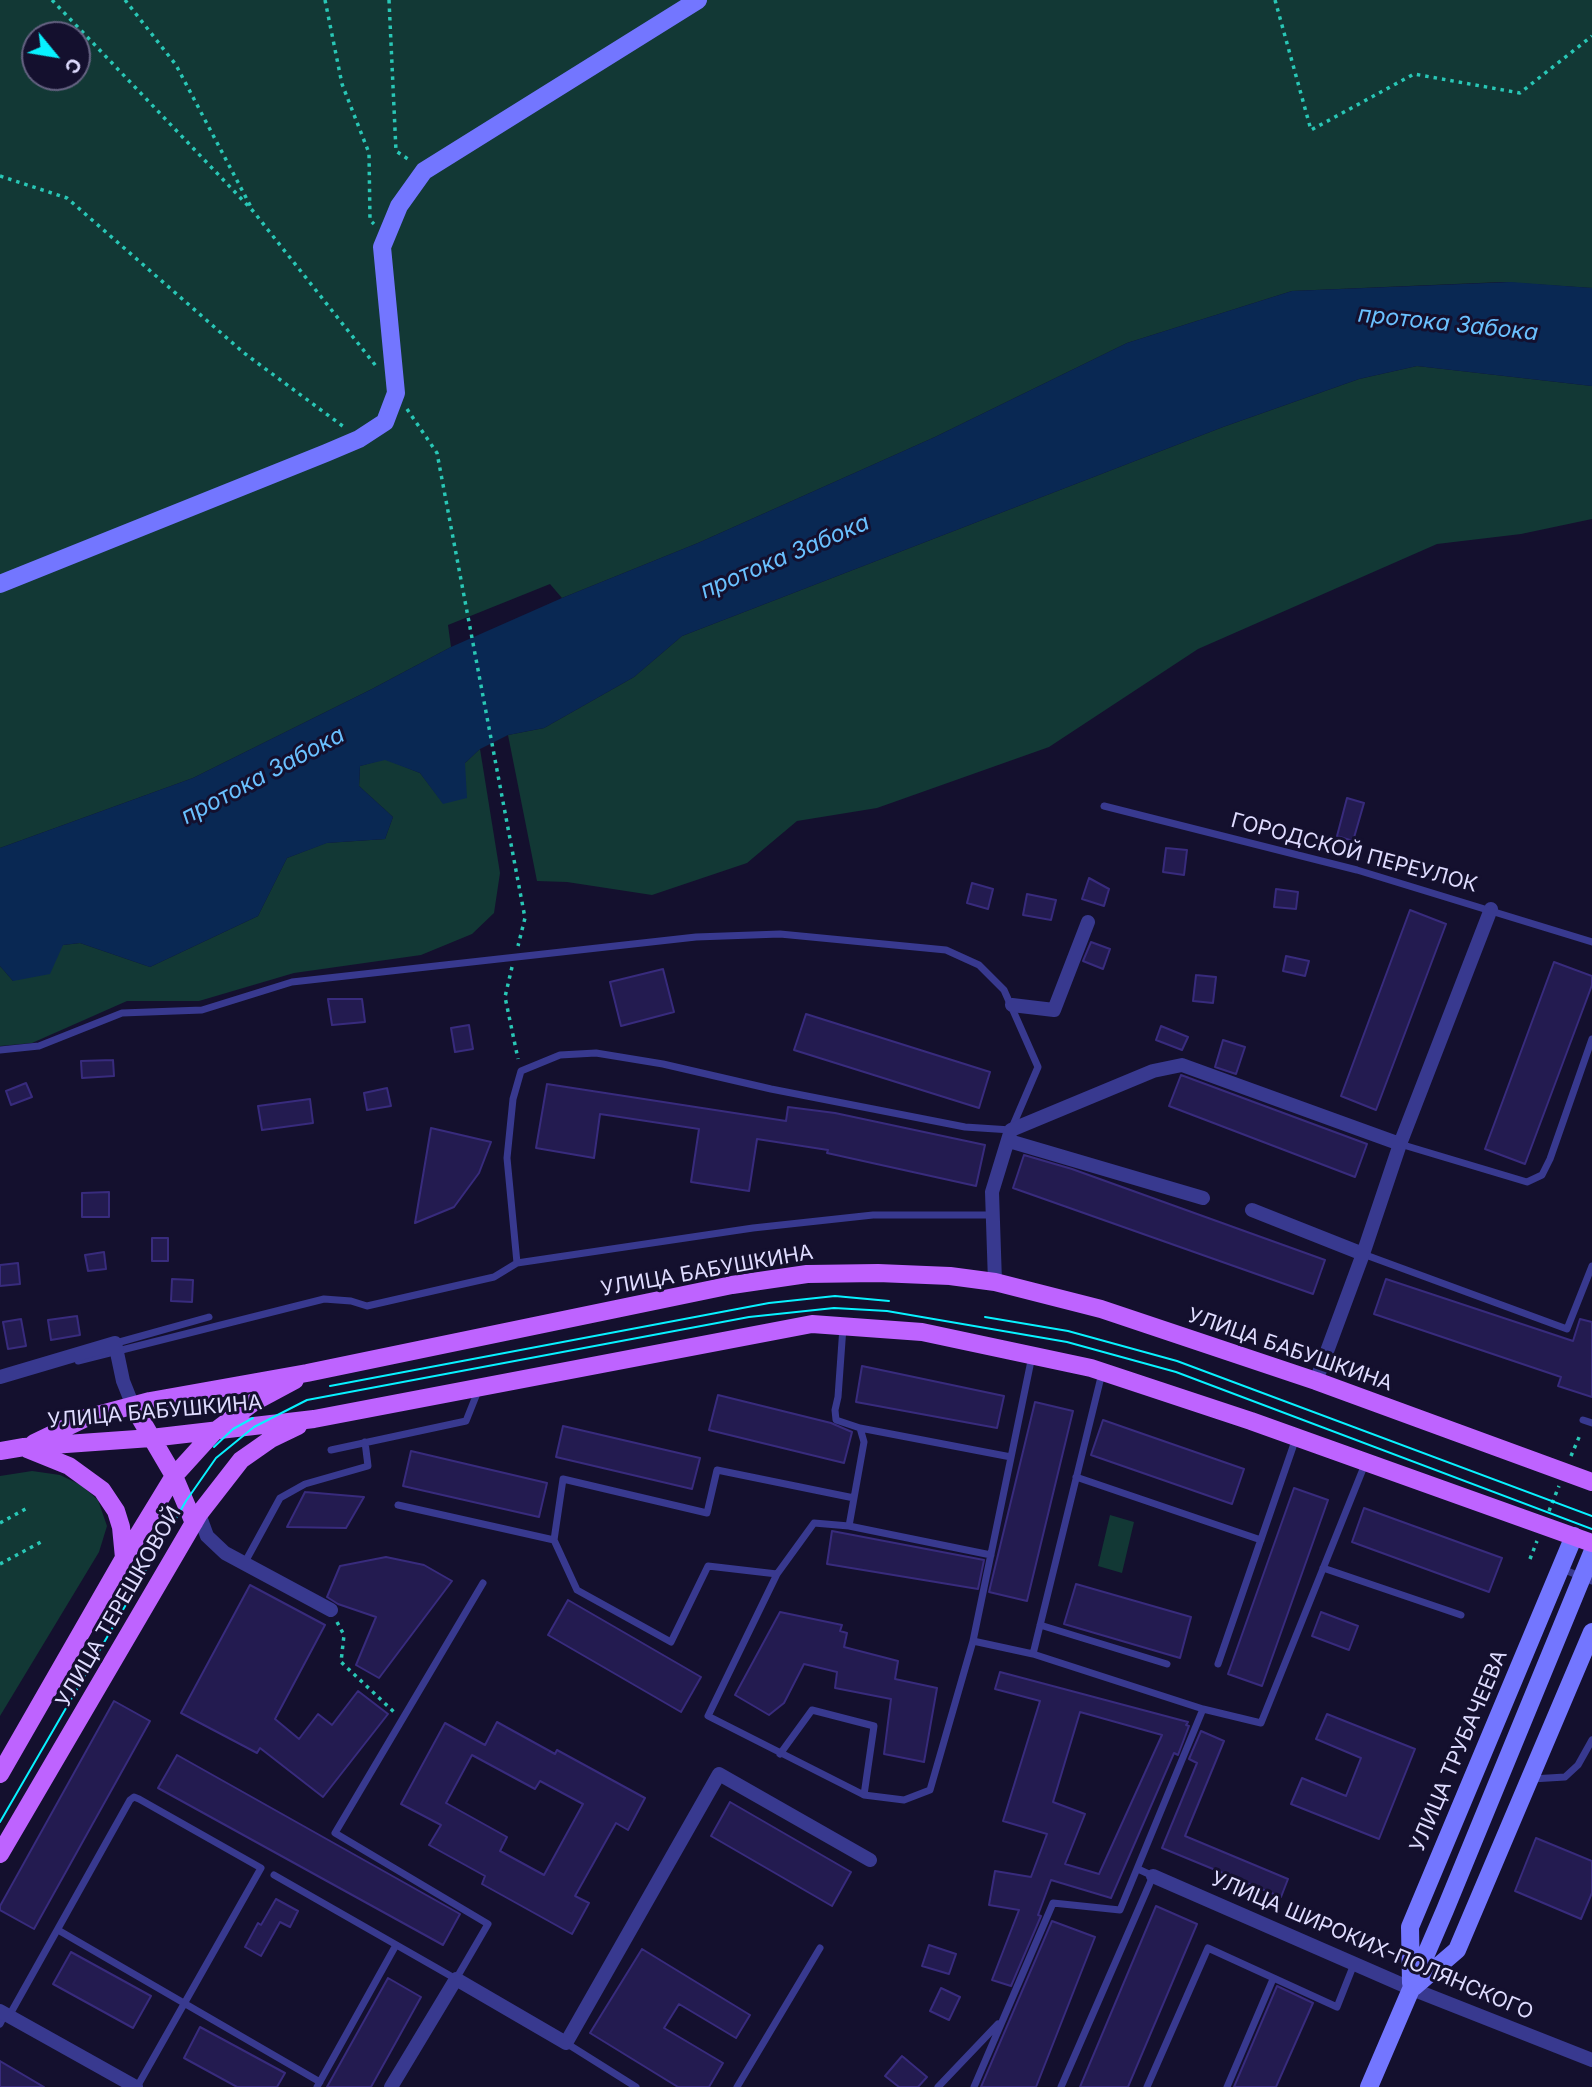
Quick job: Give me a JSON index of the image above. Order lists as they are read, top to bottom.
{
  "streets": {
    "main road": ["УЛИЦА БАБУШКИНА", "УЛИЦА ТЕРЕШКОВОЙ", "УЛИЦА ТРУБАЧЕЕВА"],
    "street": ["УЛИЦА ШИРОКИХ-ПОЛЯНСКОГО"],
    "lane": ["ГОРОДСКОЙ ПЕРЕУЛОК"]
  },
  "crossings": [
    ["УЛИЦА БАБУШКИНА", "УЛИЦА ТЕРЕШКОВОЙ"],
    ["УЛИЦА БАБУШКИНА", "УЛИЦА ТРУБАЧЕЕВА"],
    ["УЛИЦА ТРУБАЧЕЕВА", "УЛИЦА ШИРОКИХ-ПОЛЯНСКОГО"]
  ],
  "water": ["протока Забока"],
  "north": "bottom right"
}
